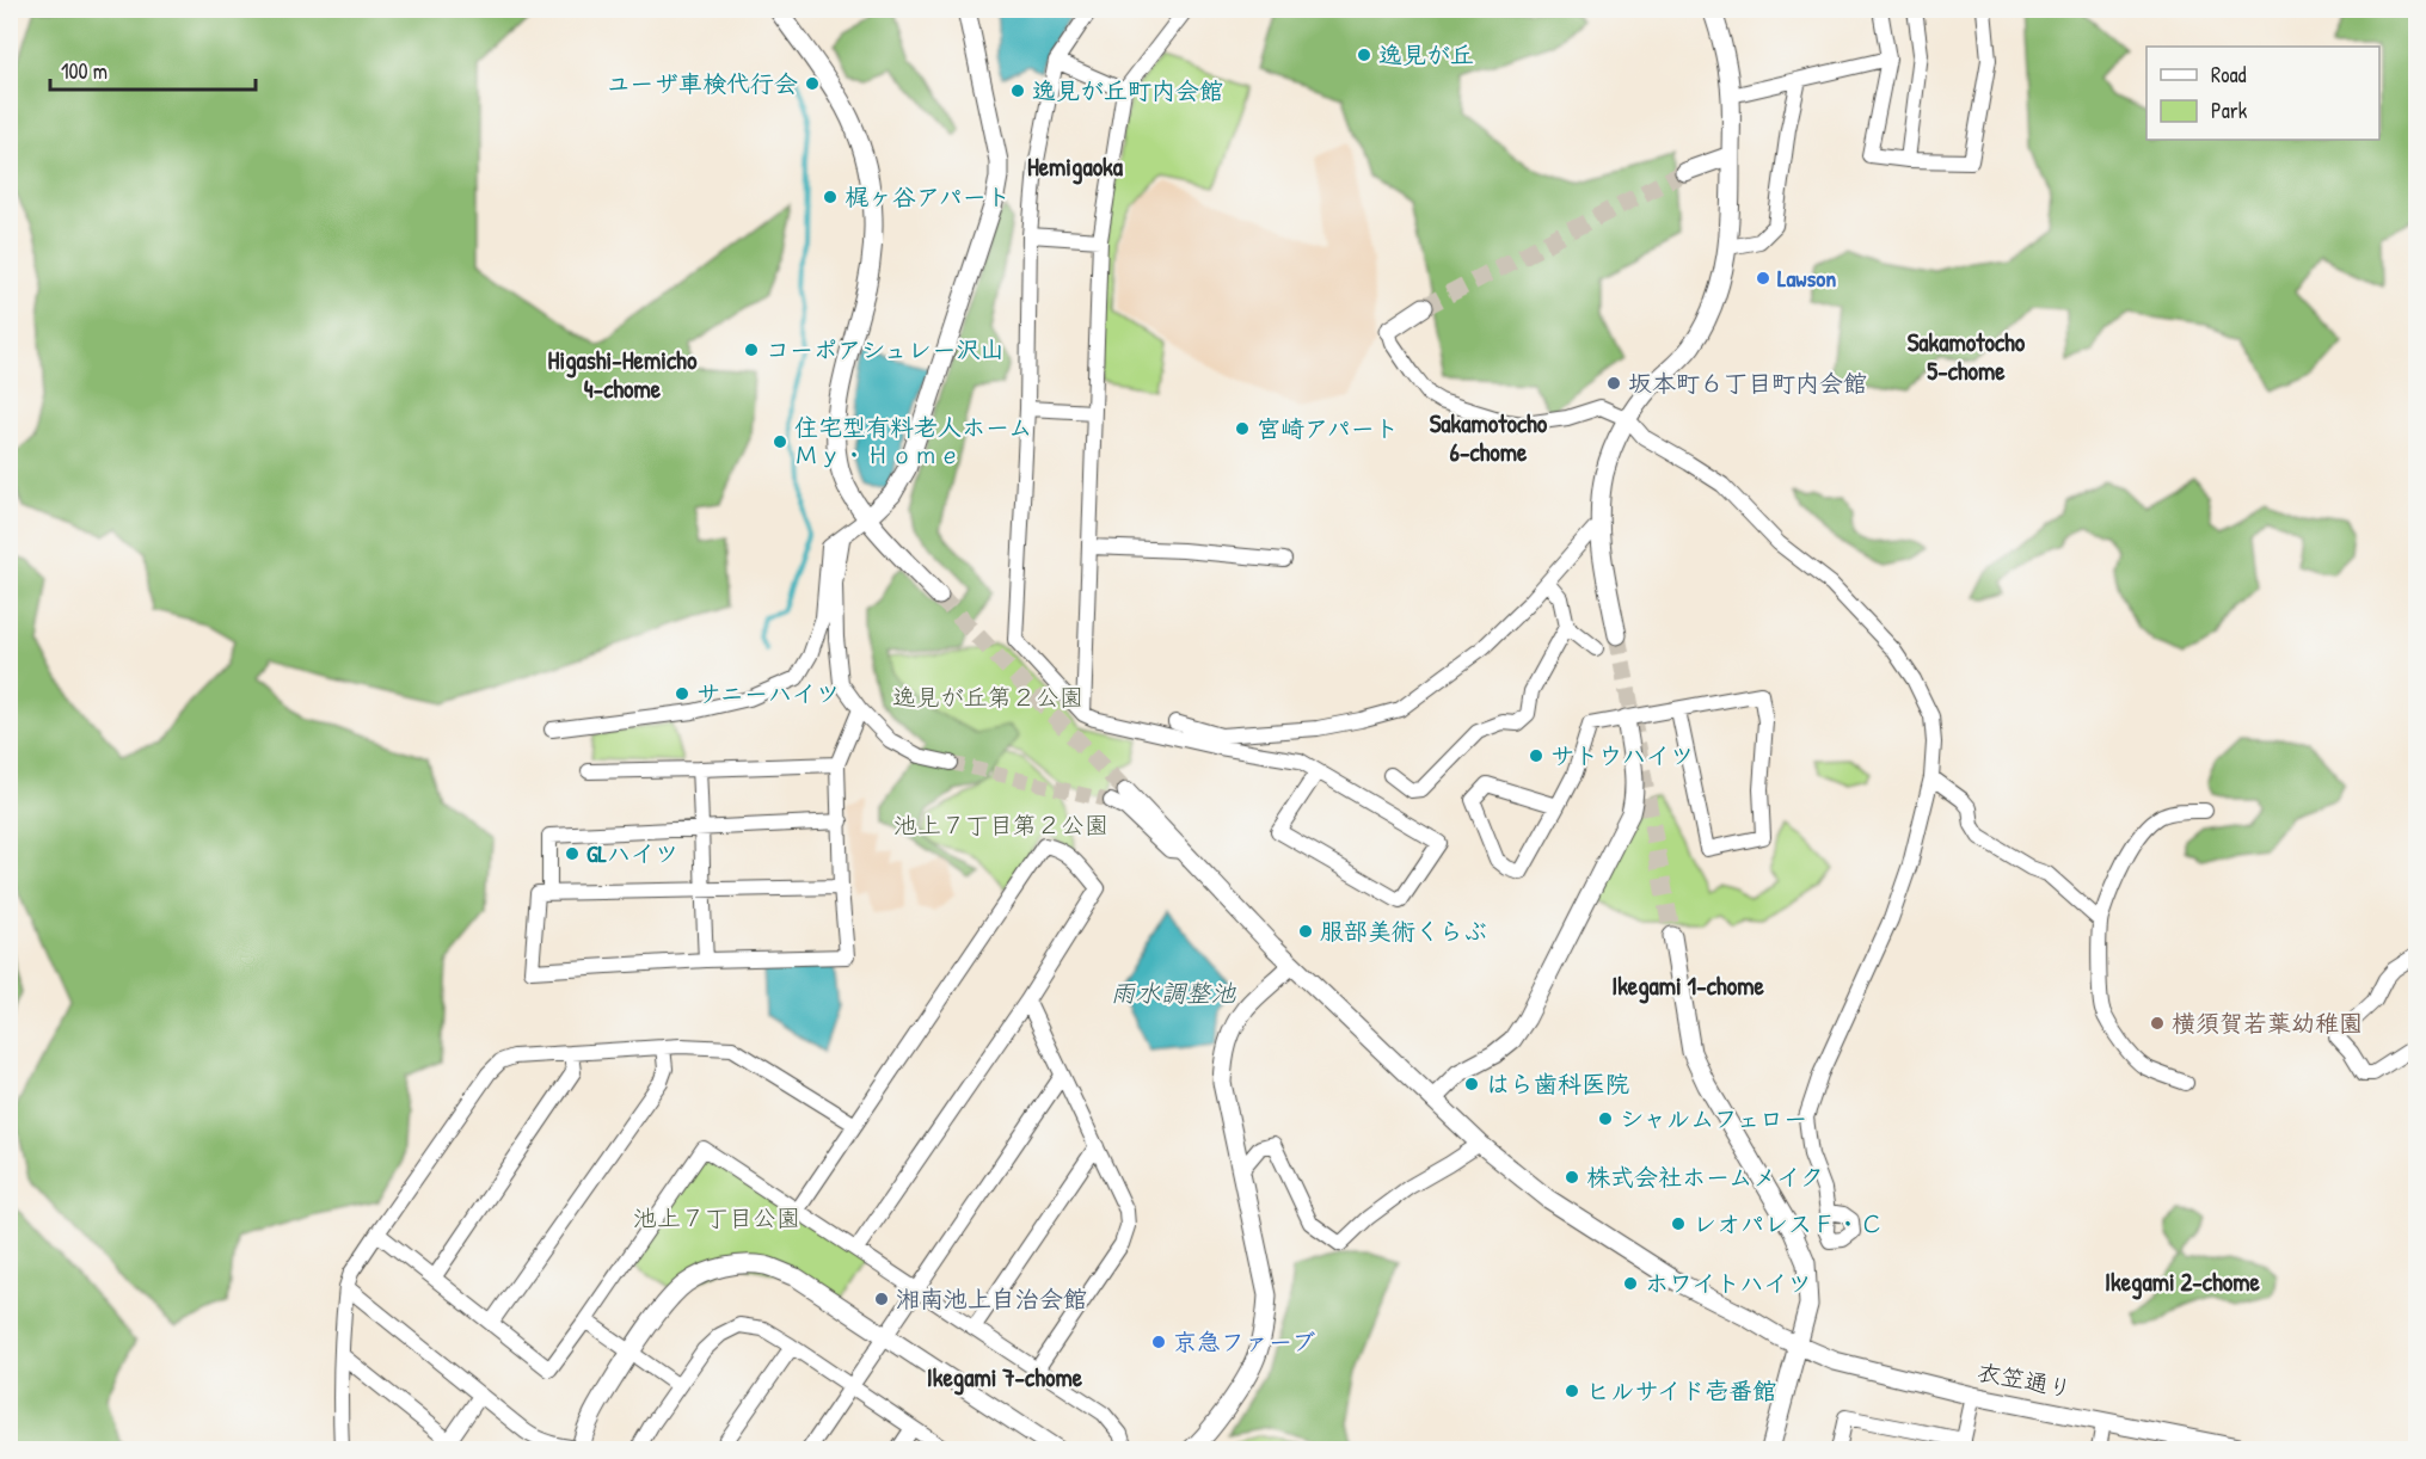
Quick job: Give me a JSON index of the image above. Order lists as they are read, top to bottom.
{
  "streets": {
    "street": ["衣笠通り"]
  },
  "districts": [
    "Hemigaoka",
    "Sakamotocho 5-chome",
    "Higashi-Hemicho 4-chome",
    "Sakamotocho 6-chome",
    "Ikegami 1-chome",
    "Ikegami 2-chome",
    "Ikegami 7-chome"
  ],
  "water": ["雨水調整池"],
  "parks": ["逸見が丘第２公園", "池上７丁目第２公園", "池上７丁目公園"],
  "places": [
    "逸見が丘",
    "ユーザ車検代行会",
    "逸見が丘町内会館",
    "梶ヶ谷アパート",
    "Lawson",
    "コーポアシュレー沢山",
    "坂本町６丁目町内会館",
    "宮崎アパート",
    "住宅型有料老人ホーム Ｍｙ・Ｈｏｍｅ",
    "サニーハイツ",
    "サトウハイツ",
    "GLハイツ",
    "服部美術くらぶ",
    "横須賀若葉幼稚園",
    "はら歯科医院",
    "シャルムフェロー",
    "株式会社ホームメイク",
    "レオパレスＦ・Ｃ",
    "ホワイトハイツ",
    "湘南池上自治会館",
    "京急ファーブ",
    "ヒルサイド壱番館"
  ],
  "legend": ["Road", "Park"],
  "scale_bar": "100 m"
}
